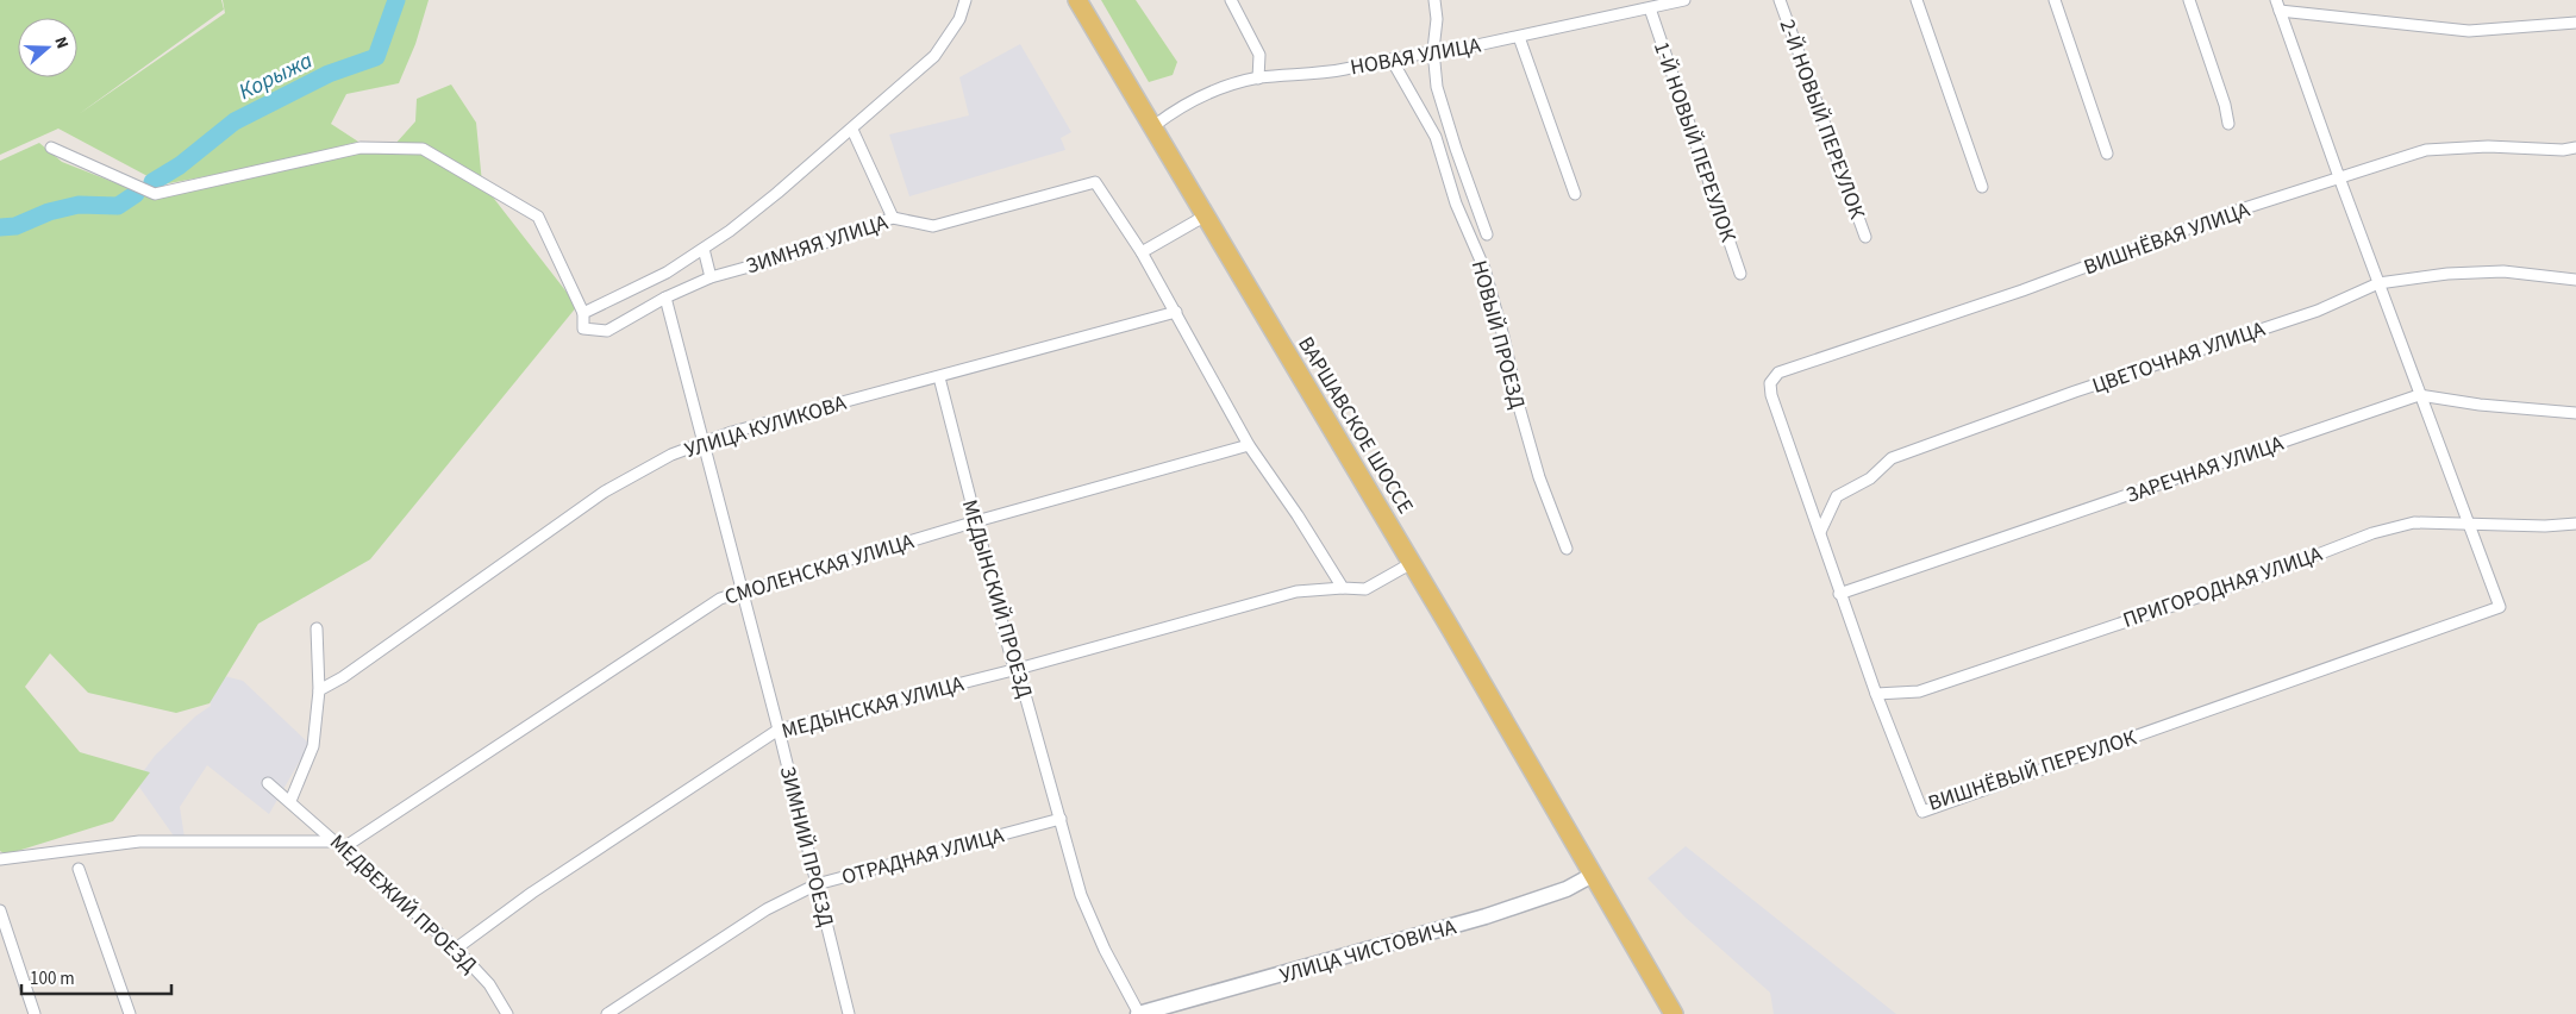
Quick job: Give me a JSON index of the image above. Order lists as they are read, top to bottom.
{
  "streets": {
    "main road": ["ВАРШАВСКОЕ ШОССЕ"],
    "street": [
      "НОВАЯ УЛИЦА",
      "2-Й НОВЫЙ ПЕРЕУЛОК",
      "1-Й НОВЫЙ ПЕРЕУЛОК",
      "ВИШНЁВАЯ УЛИЦА",
      "ЗИМНЯЯ УЛИЦА",
      "НОВЫЙ ПРОЕЗД",
      "ЦВЕТОЧНАЯ УЛИЦА",
      "УЛИЦА КУЛИКОВА",
      "ЗАРЕЧНАЯ УЛИЦА",
      "СМОЛЕНСКАЯ УЛИЦА",
      "ПРИГОРОДНАЯ УЛИЦА",
      "МЕДЫНСКИЙ ПРОЕЗД",
      "МЕДЫНСКАЯ УЛИЦА",
      "ВИШНЁВЫЙ ПЕРЕУЛОК",
      "ЗИМНИЙ ПРОЕЗД",
      "ОТРАДНАЯ УЛИЦА",
      "МЕДВЕЖИЙ ПРОЕЗД",
      "УЛИЦА ЧИСТОВИЧА"
    ]
  },
  "crossings": [
    ["НОВАЯ УЛИЦА", "1-Й НОВЫЙ ПЕРЕУЛОК"],
    ["НОВАЯ УЛИЦА", "НОВЫЙ ПРОЕЗД"],
    ["НОВАЯ УЛИЦА", "ВАРШАВСКОЕ ШОССЕ"],
    ["ВИШНЁВАЯ УЛИЦА", "ВИШНЁВЫЙ ПЕРЕУЛОК"],
    ["ЗИМНЯЯ УЛИЦА", "ЗИМНИЙ ПРОЕЗД"],
    ["ЦВЕТОЧНАЯ УЛИЦА", "ВИШНЁВЫЙ ПЕРЕУЛОК"],
    ["ВАРШАВСКОЕ ШОССЕ", "МЕДЫНСКАЯ УЛИЦА"],
    ["ВАРШАВСКОЕ ШОССЕ", "УЛИЦА ЧИСТОВИЧА"],
    ["УЛИЦА КУЛИКОВА", "МЕДЫНСКИЙ ПРОЕЗД"],
    ["УЛИЦА КУЛИКОВА", "ЗИМНИЙ ПРОЕЗД"],
    ["ЗАРЕЧНАЯ УЛИЦА", "ВИШНЁВЫЙ ПЕРЕУЛОК"],
    ["СМОЛЕНСКАЯ УЛИЦА", "МЕДЫНСКИЙ ПРОЕЗД"],
    ["СМОЛЕНСКАЯ УЛИЦА", "ЗИМНИЙ ПРОЕЗД"],
    ["СМОЛЕНСКАЯ УЛИЦА", "МЕДВЕЖИЙ ПРОЕЗД"],
    ["ПРИГОРОДНАЯ УЛИЦА", "ВИШНЁВЫЙ ПЕРЕУЛОК"],
    ["МЕДЫНСКИЙ ПРОЕЗД", "МЕДЫНСКАЯ УЛИЦА"],
    ["МЕДЫНСКИЙ ПРОЕЗД", "ОТРАДНАЯ УЛИЦА"],
    ["МЕДЫНСКИЙ ПРОЕЗД", "УЛИЦА ЧИСТОВИЧА"],
    ["МЕДЫНСКАЯ УЛИЦА", "ЗИМНИЙ ПРОЕЗД"],
    ["МЕДЫНСКАЯ УЛИЦА", "МЕДВЕЖИЙ ПРОЕЗД"],
    ["ЗИМНИЙ ПРОЕЗД", "ОТРАДНАЯ УЛИЦА"]
  ],
  "water": ["Корыжа"],
  "scale_bar": "100 m",
  "north": "right"
}
